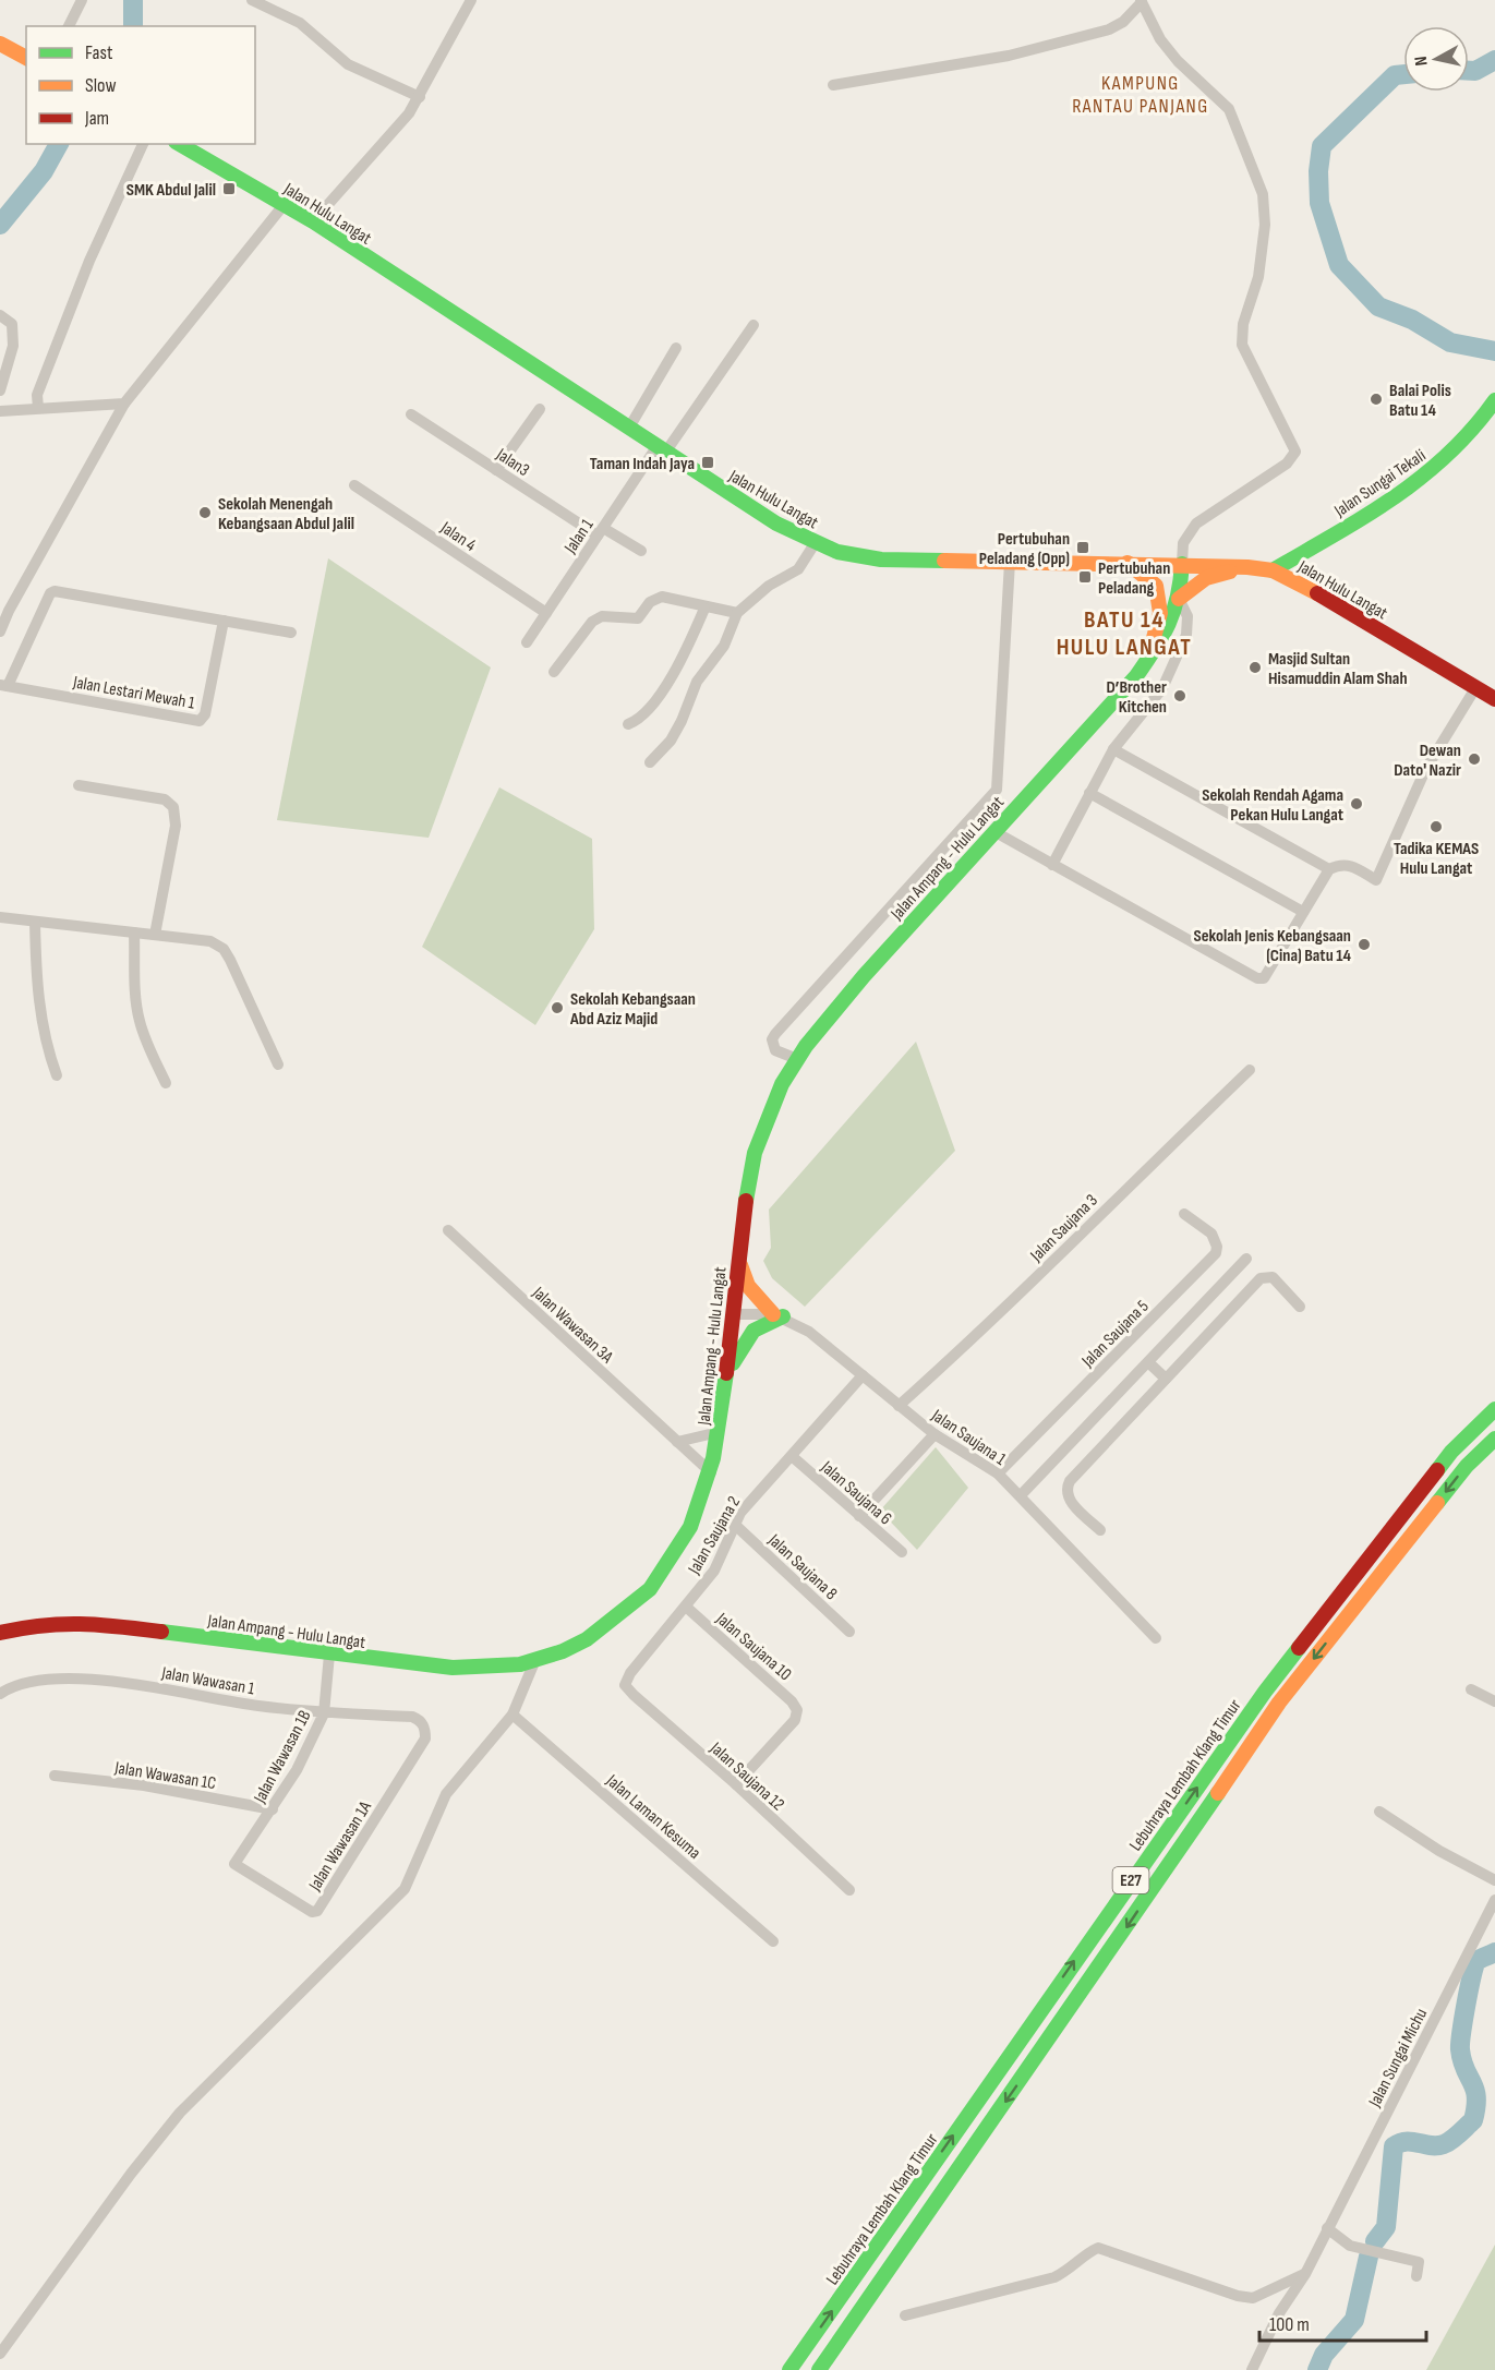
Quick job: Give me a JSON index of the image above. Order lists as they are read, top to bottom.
{
  "streets": {
    "main road": [
      "Jalan Hulu Langat",
      "Jalan Sungai Tekali",
      "Jalan Ampang - Hulu Langat",
      "Lebuhraya Lembah Klang Timur",
      "E27"
    ],
    "street": [
      "Jalan3",
      "Jalan 4",
      "Jalan 1",
      "Jalan Lestari Mewah 1",
      "Jalan Saujana 3",
      "Jalan Wawasan 3A",
      "Jalan Saujana 5",
      "Jalan Saujana 1",
      "Jalan Saujana 6",
      "Jalan Saujana 2",
      "Jalan Saujana 8",
      "Jalan Saujana 10",
      "Jalan Wawasan 1",
      "Jalan Wawasan 1B",
      "Jalan Wawasan 1C",
      "Jalan Saujana 12",
      "Jalan Laman Kesuma",
      "Jalan Wawasan 1A",
      "Jalan Sungai Michu"
    ]
  },
  "crossings": [
    ["Jalan Hulu Langat", "Jalan Sungai Tekali"],
    ["Jalan Hulu Langat", "Jalan 1"],
    ["Jalan Hulu Langat", "Jalan Ampang - Hulu Langat"],
    ["Jalan3", "Jalan 1"],
    ["Jalan 4", "Jalan 1"],
    ["Jalan Ampang - Hulu Langat", "Jalan Wawasan 3A"],
    ["Jalan Ampang - Hulu Langat", "Jalan Saujana 1"],
    ["Jalan Ampang - Hulu Langat", "Jalan Wawasan 1B"],
    ["Jalan Saujana 3", "Jalan Saujana 1"],
    ["Jalan Saujana 5", "Jalan Saujana 1"],
    ["Jalan Saujana 1", "Jalan Saujana 2"],
    ["Jalan Saujana 6", "Jalan Saujana 2"],
    ["Jalan Saujana 2", "Jalan Saujana 8"],
    ["Jalan Saujana 2", "Jalan Saujana 10"],
    ["Jalan Saujana 2", "Jalan Saujana 12"],
    ["Jalan Saujana 10", "Jalan Saujana 12"],
    ["Jalan Wawasan 1", "Jalan Wawasan 1B"],
    ["Jalan Wawasan 1", "Jalan Wawasan 1A"],
    ["Jalan Wawasan 1B", "Jalan Wawasan 1C"],
    ["Jalan Wawasan 1B", "Jalan Wawasan 1A"]
  ],
  "districts": ["KAMPUNG RANTAU PANJANG", "BATU 14 HULU LANGAT"],
  "places": {
    "transit": [
      "SMK Abdul Jalil",
      "Taman Indah Jaya",
      "Pertubuhan Peladang (Opp)",
      "Pertubuhan Peladang"
    ],
    "other": [
      "Balai Polis Batu 14",
      "Sekolah Menengah Kebangsaan Abdul Jalil",
      "Masjid Sultan Hisamuddin Alam Shah",
      "D’Brother Kitchen",
      "Dewan Dato' Nazir",
      "Sekolah Rendah Agama Pekan Hulu Langat",
      "Tadika KEMAS Hulu Langat",
      "Sekolah Jenis Kebangsaan (Cina) Batu 14",
      "Sekolah Kebangsaan Abd Aziz Majid"
    ]
  },
  "legend": ["Fast", "Slow", "Jam"],
  "scale_bar": "100 m",
  "north": "left"
}
